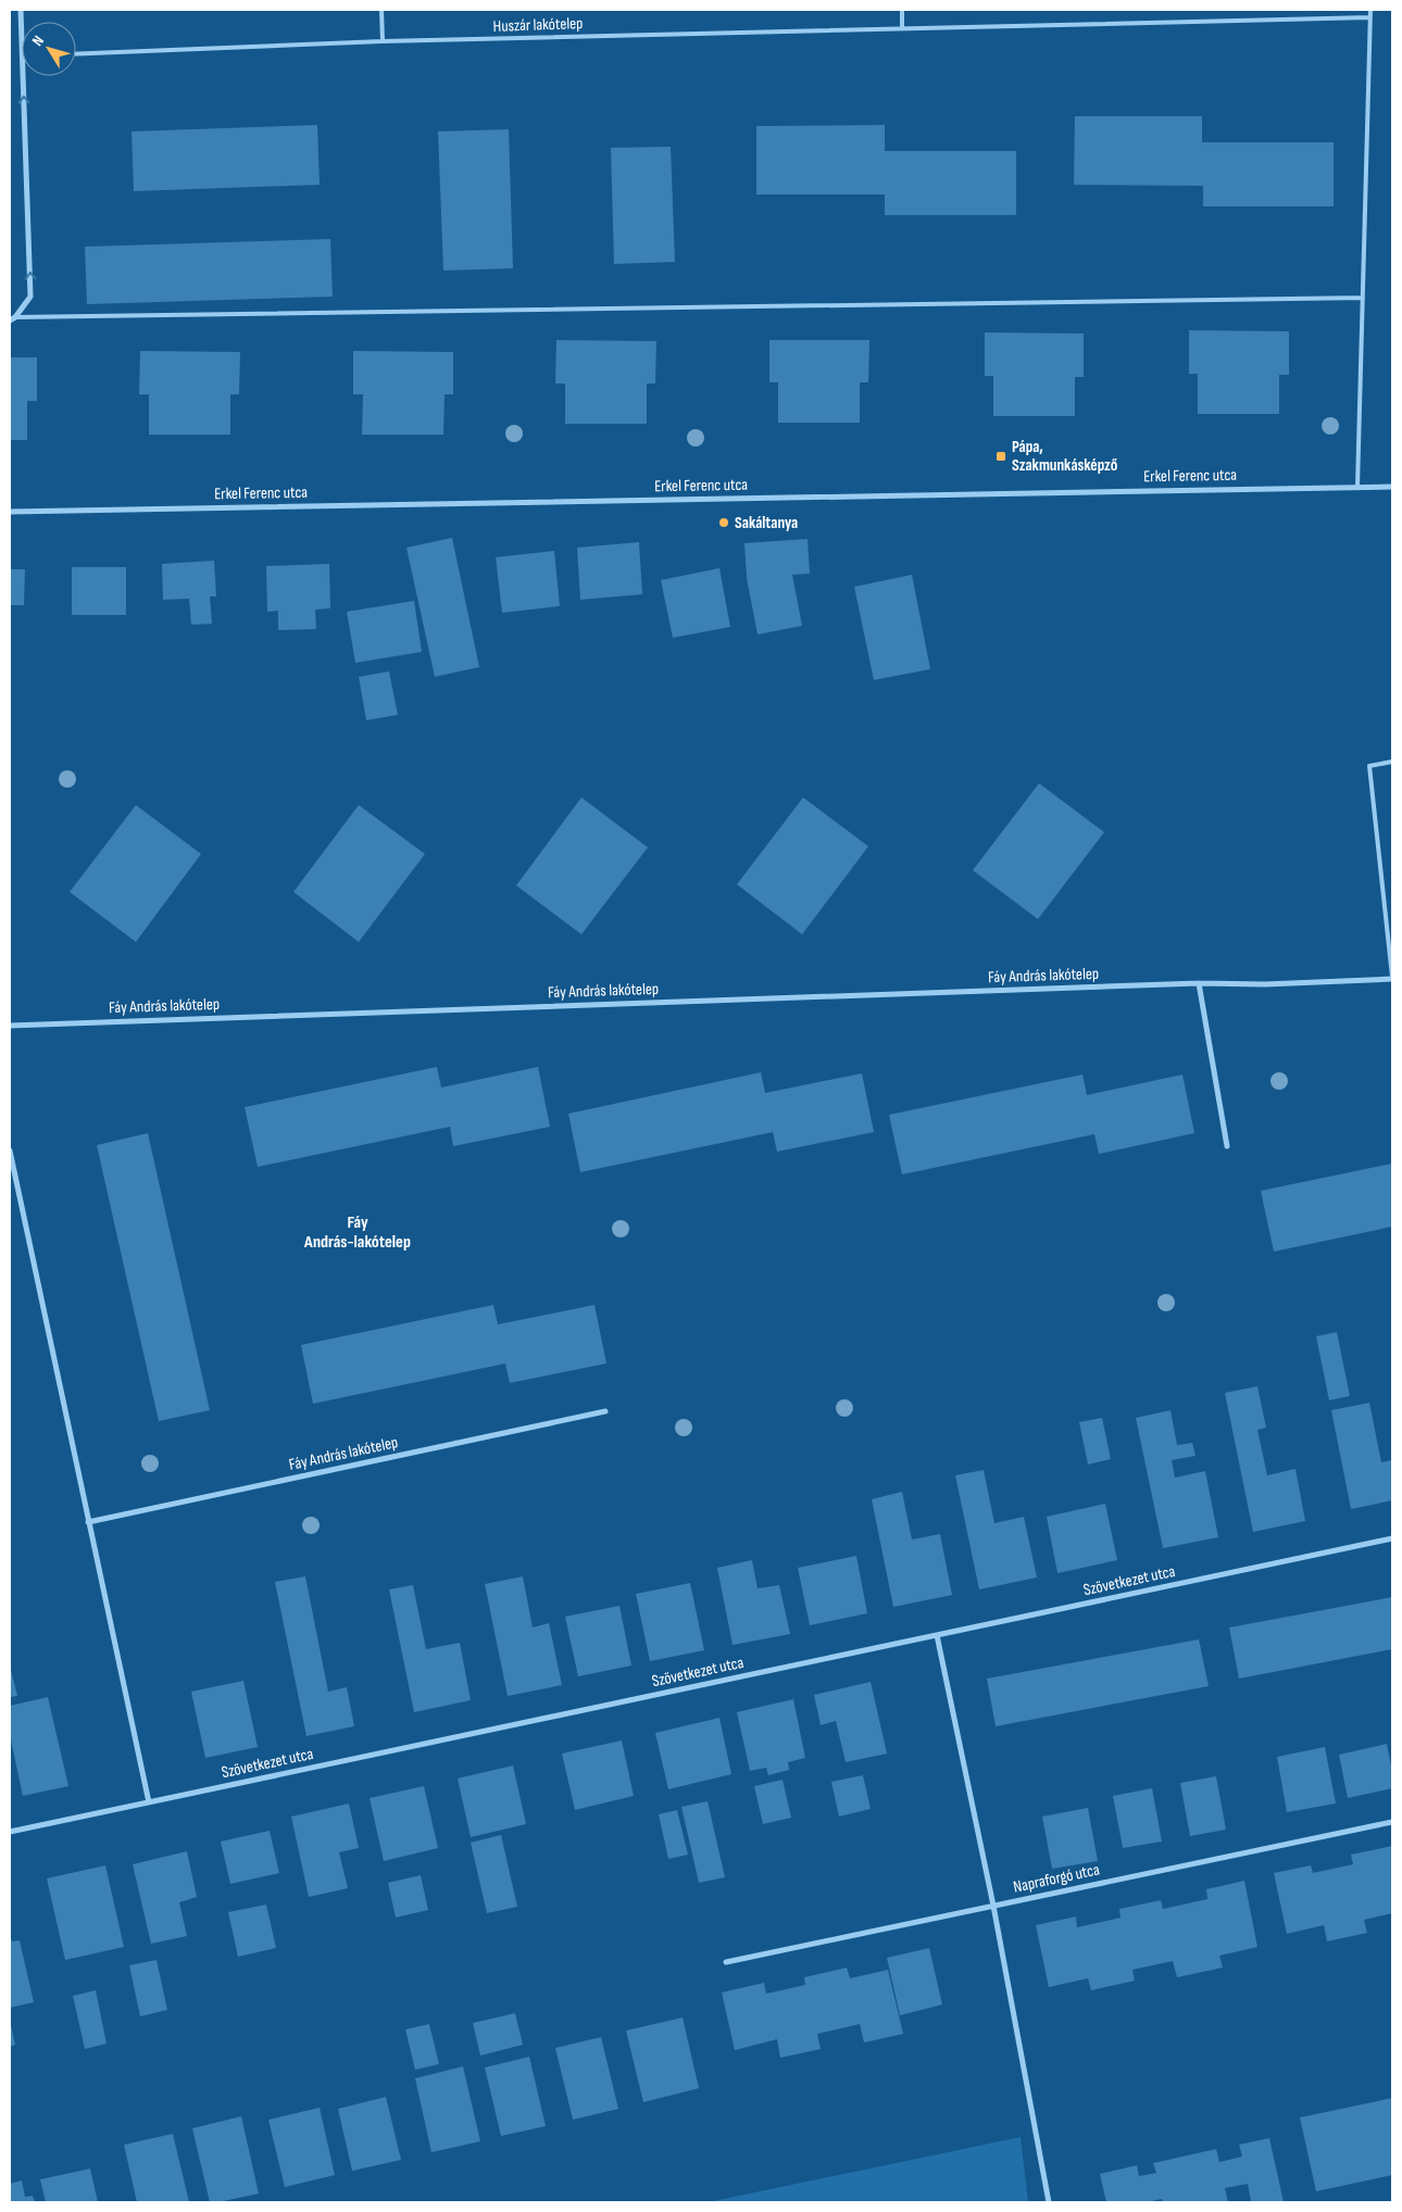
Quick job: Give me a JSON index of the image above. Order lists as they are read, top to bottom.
{
  "streets": {
    "street": [
      "Erkel Ferenc utca",
      "Fáy András lakótelep",
      "Szövetkezet utca",
      "Napraforgó utca"
    ],
    "lane": ["Huszár lakótelep"]
  },
  "districts": ["Fáy András-lakótelep"],
  "places": {
    "transit": ["Pápa, Szakmunkásképző"],
    "other": ["Sakáltanya"]
  },
  "north": "top left"
}
